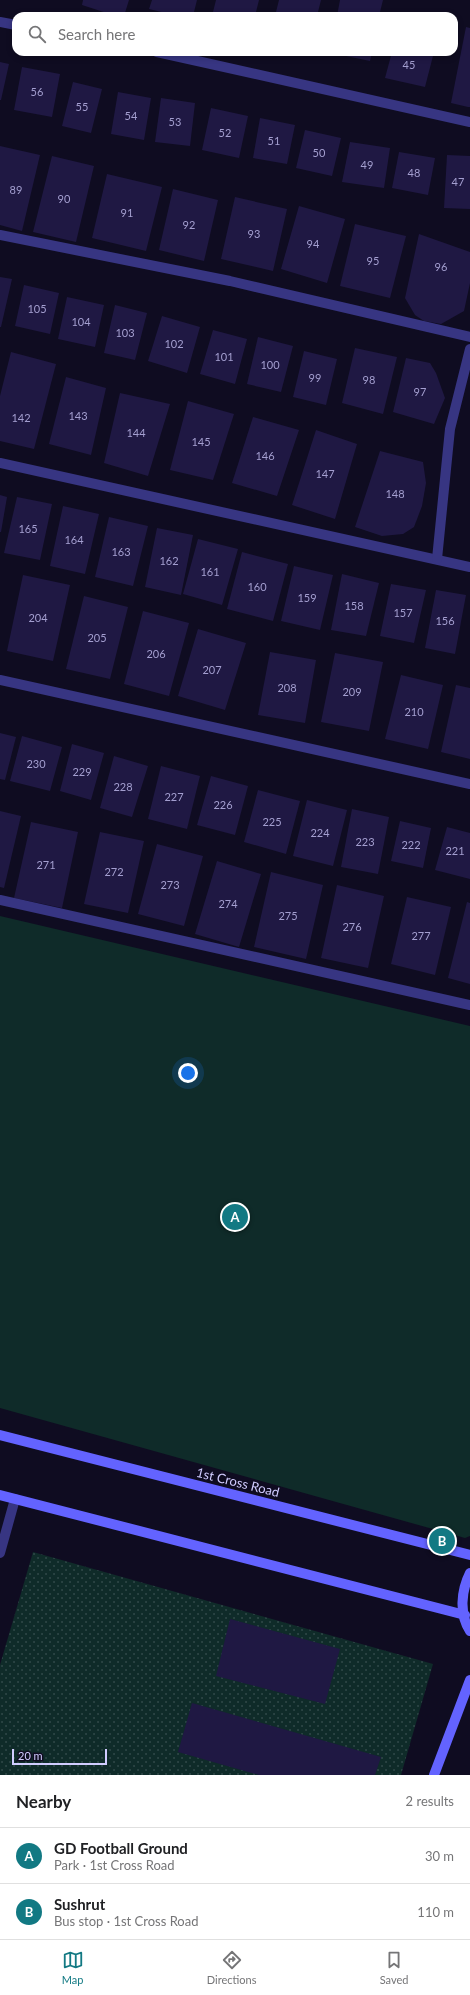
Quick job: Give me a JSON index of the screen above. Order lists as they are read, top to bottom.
{
  "streets": {
    "street": ["1st Cross Road"]
  },
  "house_numbers": [
    "45",
    "56",
    "55",
    "54",
    "53",
    "52",
    "51",
    "50",
    "49",
    "48",
    "47",
    "89",
    "90",
    "91",
    "92",
    "93",
    "94",
    "95",
    "96",
    "105",
    "104",
    "103",
    "102",
    "101",
    "100",
    "99",
    "98",
    "97",
    "143",
    "142",
    "144",
    "145",
    "146",
    "147",
    "148",
    "165",
    "164",
    "163",
    "162",
    "161",
    "160",
    "159",
    "158",
    "157",
    "204",
    "156",
    "205",
    "206",
    "207",
    "208",
    "209",
    "210",
    "230",
    "229",
    "228",
    "227",
    "226",
    "225",
    "224",
    "223",
    "222",
    "221",
    "271",
    "272",
    "273",
    "274",
    "275",
    "276",
    "277"
  ],
  "scale_bar": "20 m",
  "page": {
    "search": "Search here",
    "pins": ["A", "B"],
    "scale": "20 m",
    "heading": ["Nearby", "2 results"],
    "list": [
      {
        "mark": "A",
        "name": "GD Football Ground",
        "note": "Park · 1st Cross Road",
        "value": "30 m"
      },
      {
        "mark": "B",
        "name": "Sushrut",
        "note": "Bus stop · 1st Cross Road",
        "value": "110 m"
      }
    ],
    "nav": ["Map", "Directions", "Saved"]
  }
}
